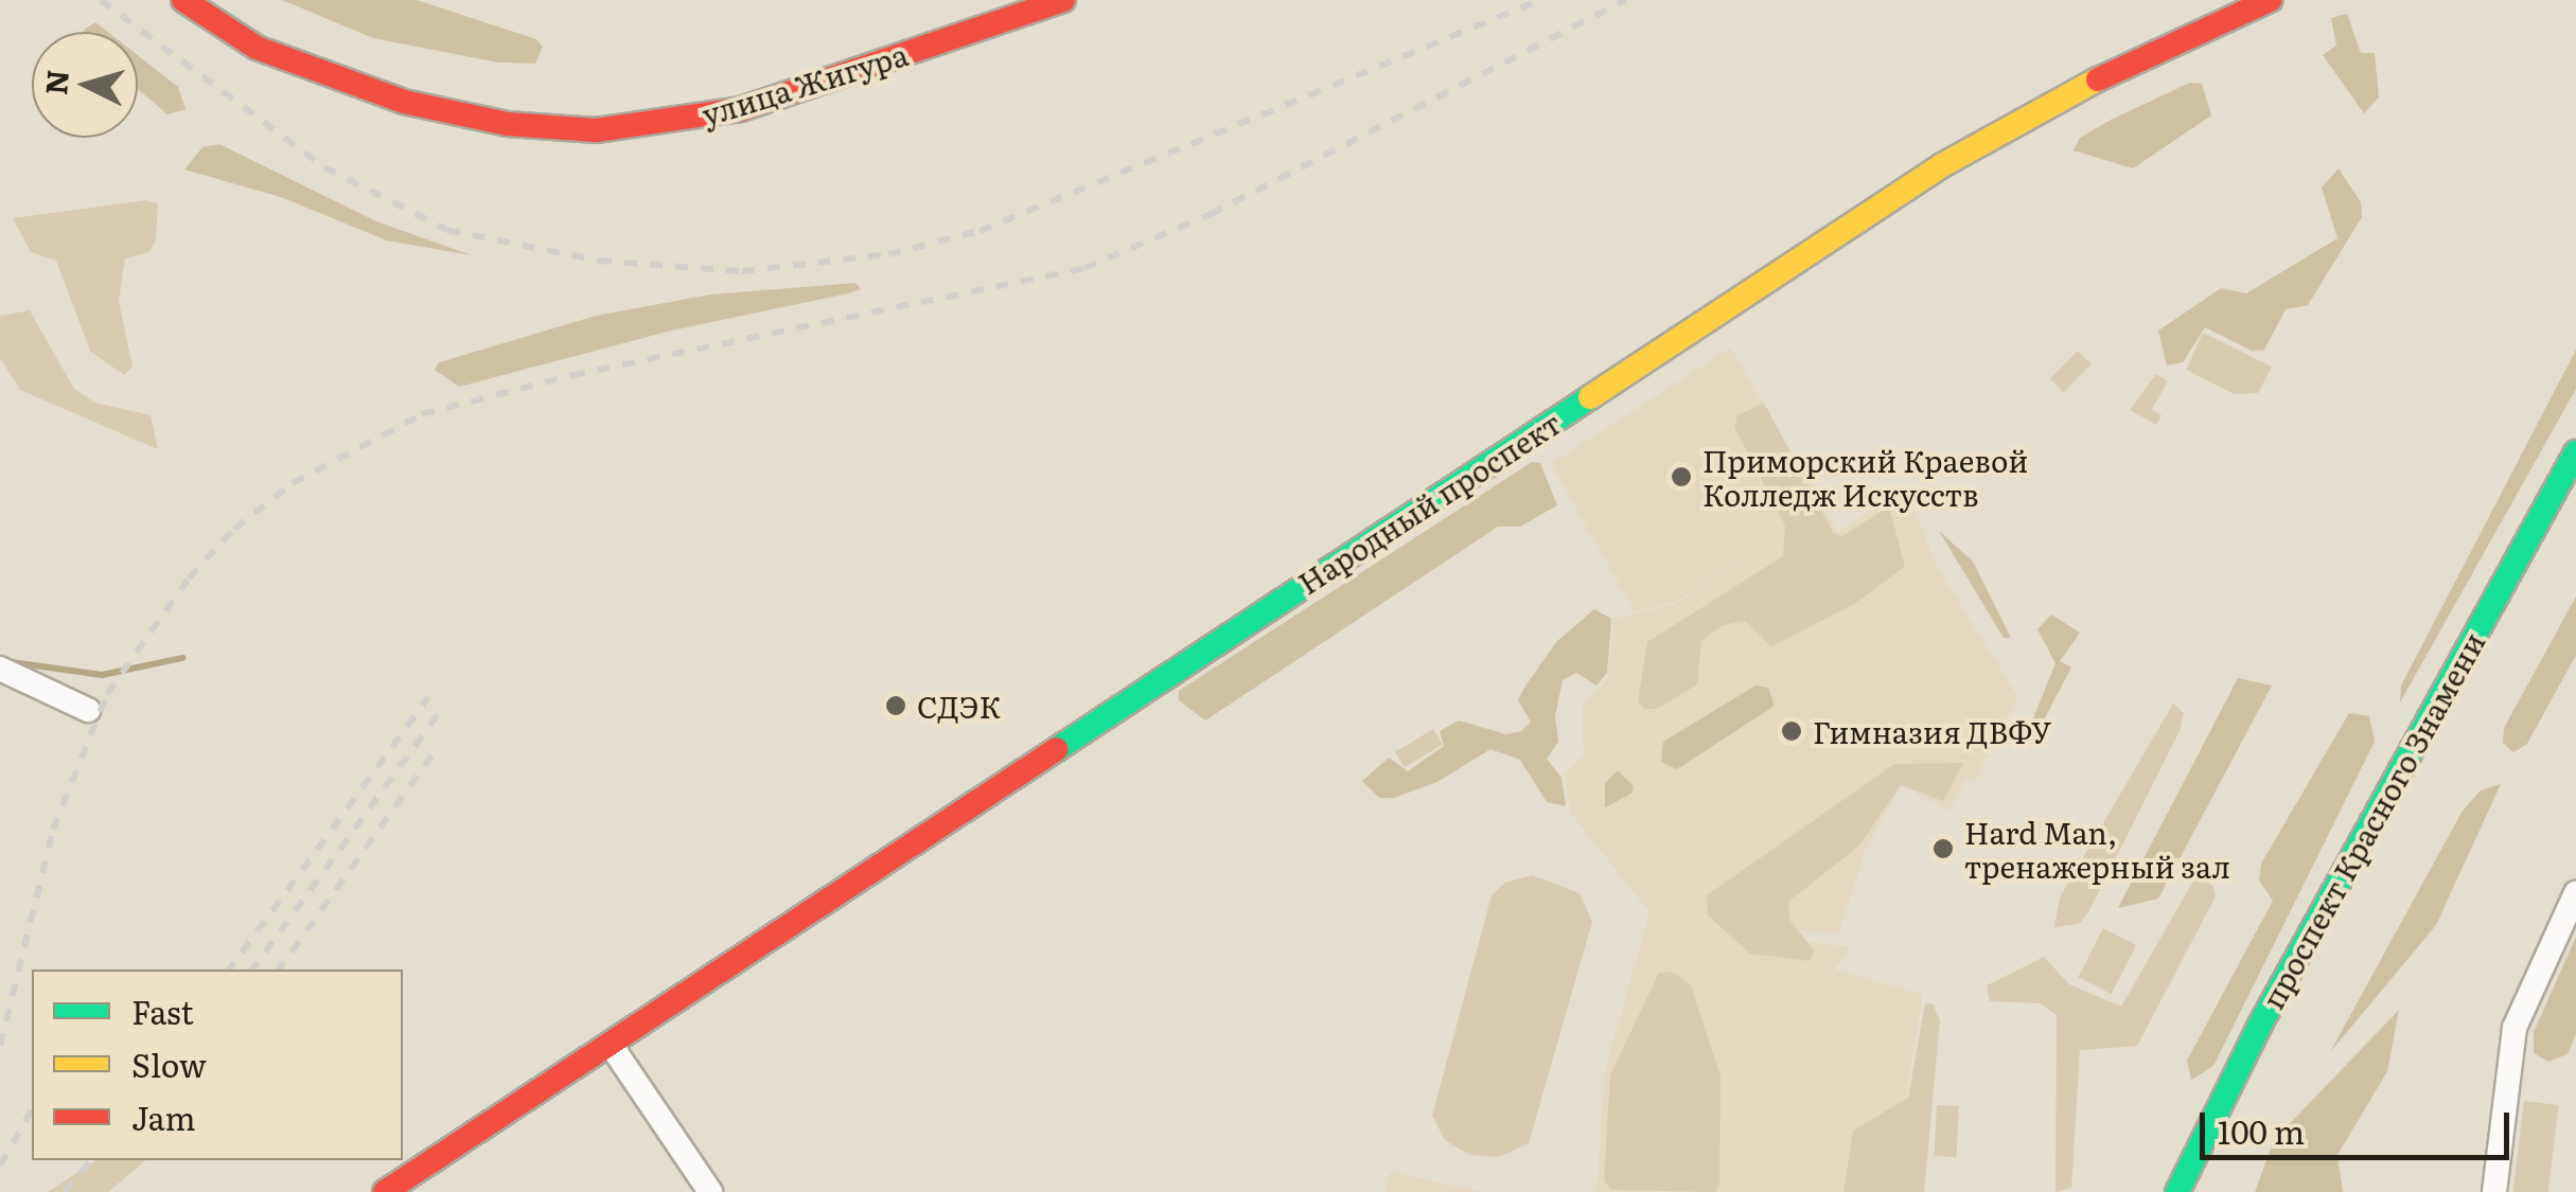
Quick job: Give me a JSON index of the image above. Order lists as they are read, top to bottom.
{
  "streets": {
    "main road": ["улица Жигура", "Народный проспект", "проспект Красного Знамени"]
  },
  "places": [
    "Приморский Краевой Колледж Искусств",
    "СДЭК",
    "Гимназия ДВФУ",
    "Hard Man, тренажерный зал"
  ],
  "legend": ["Fast", "Slow", "Jam"],
  "scale_bar": "100 m",
  "north": "left"
}
